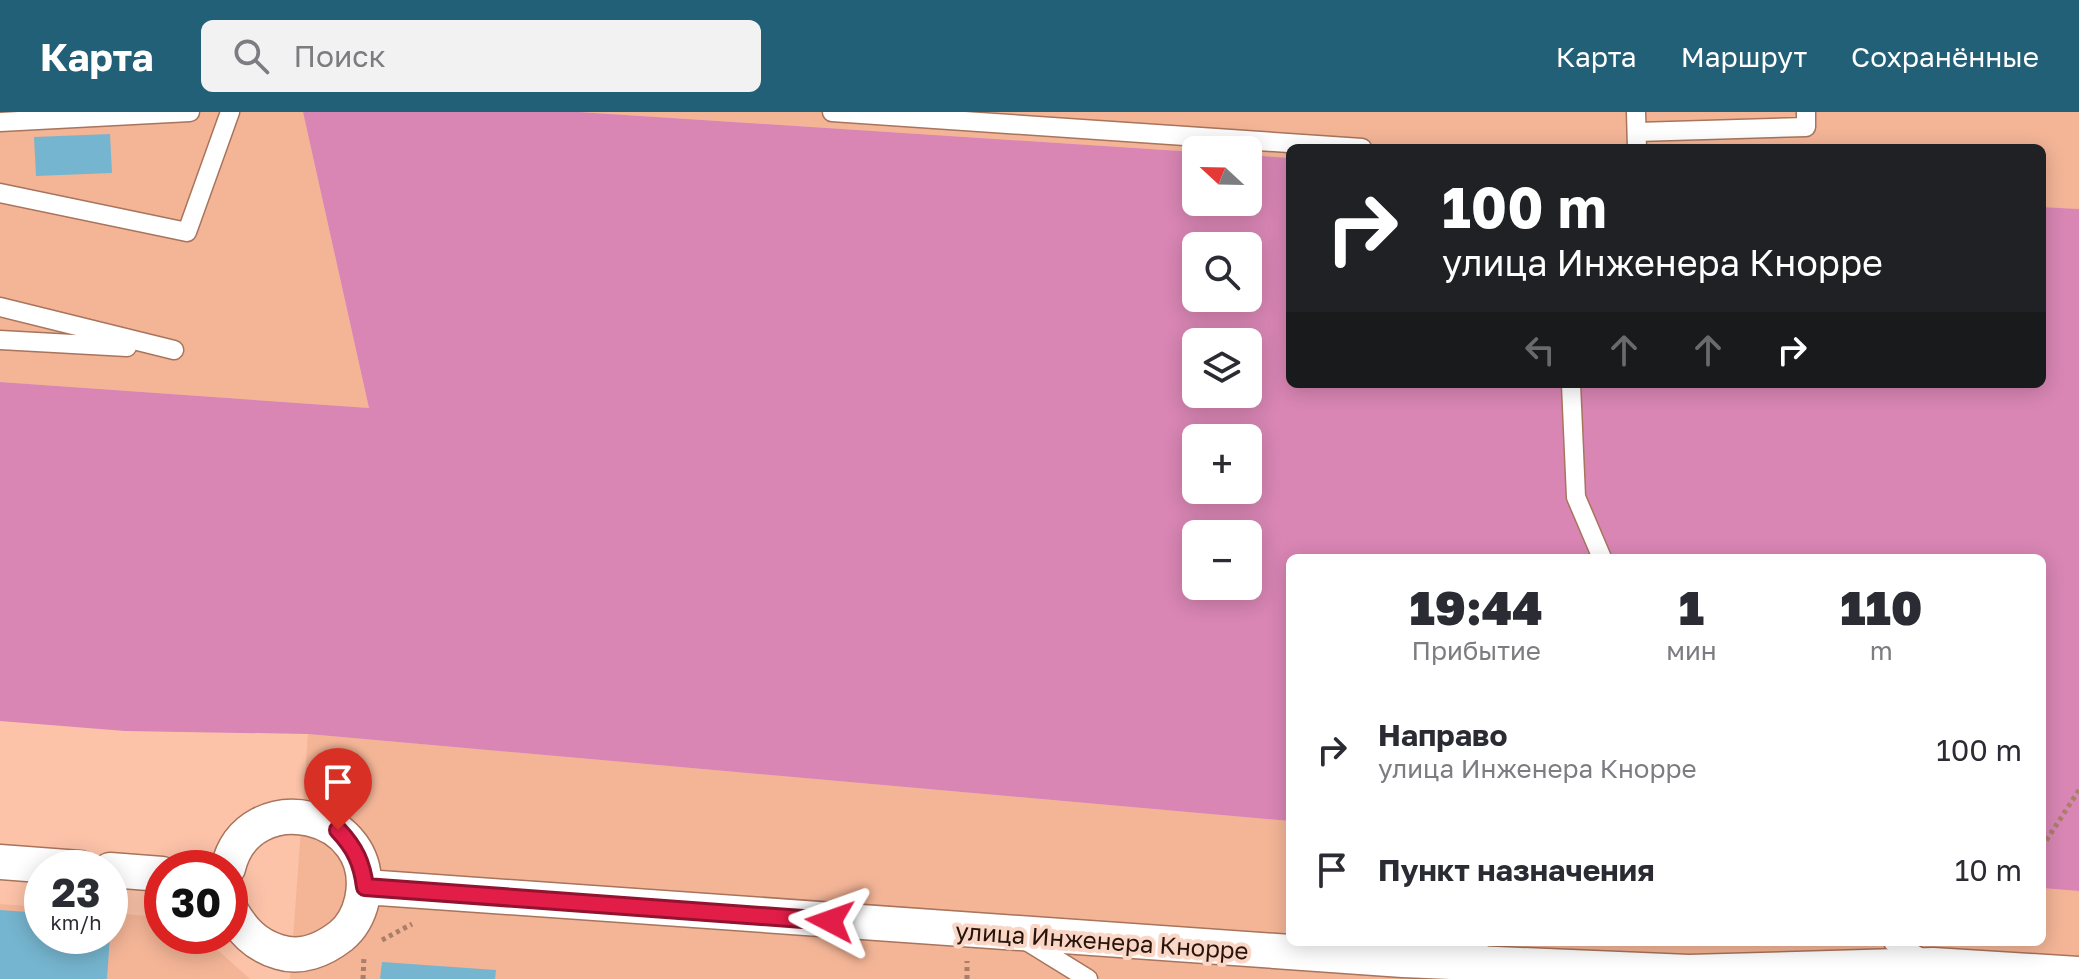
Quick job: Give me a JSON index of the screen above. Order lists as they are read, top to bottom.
{
  "streets": {
    "street": ["улица Инженера Кнорре"]
  },
  "north": "left",
  "page": {
    "header": "Карта",
    "search": "Поиск",
    "nav": ["Карта", "Маршрут", "Сохранённые"],
    "map_buttons": ["+", "−"],
    "turn": ["100 m", "улица Инженера Кнорре"],
    "eta": [
      "19:44",
      "Прибытие",
      "1",
      "мин",
      "110",
      "m"
    ],
    "list": [
      {
        "name": "Направо",
        "note": "улица Инженера Кнорре",
        "value": "100 m"
      },
      {
        "name": "Пункт назначения",
        "value": "10 m"
      }
    ],
    "speed": "23 km/h",
    "limit": "30"
  }
}
